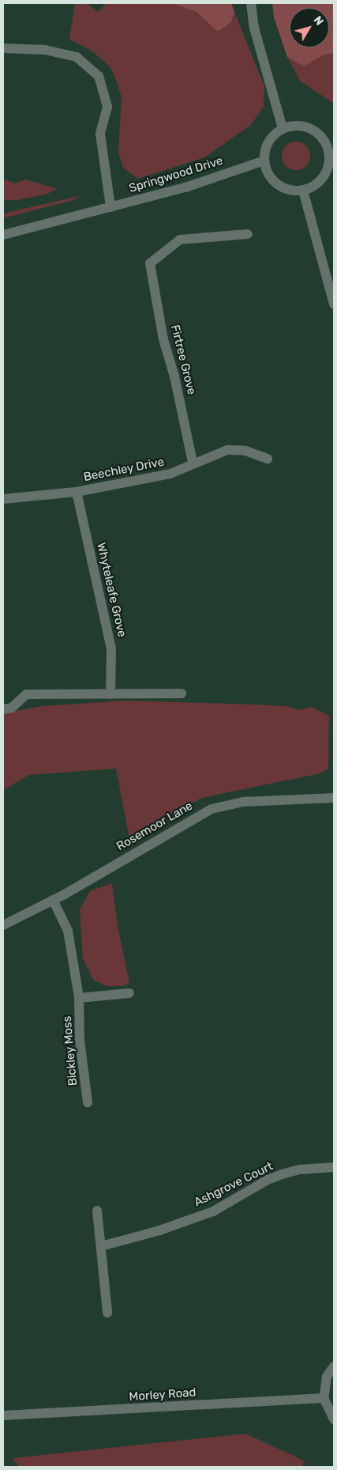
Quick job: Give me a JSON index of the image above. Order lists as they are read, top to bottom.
{
  "streets": {
    "street": [
      "Springwood Drive",
      "Firtree Grove",
      "Beechley Drive",
      "Whyteleafe Grove",
      "Rosemoor Lane",
      "Bickley Moss",
      "Ashgrove Court",
      "Morley Road"
    ]
  },
  "crossings": [
    ["Firtree Grove", "Beechley Drive"],
    ["Beechley Drive", "Whyteleafe Grove"],
    ["Rosemoor Lane", "Bickley Moss"]
  ],
  "north": "top right"
}
